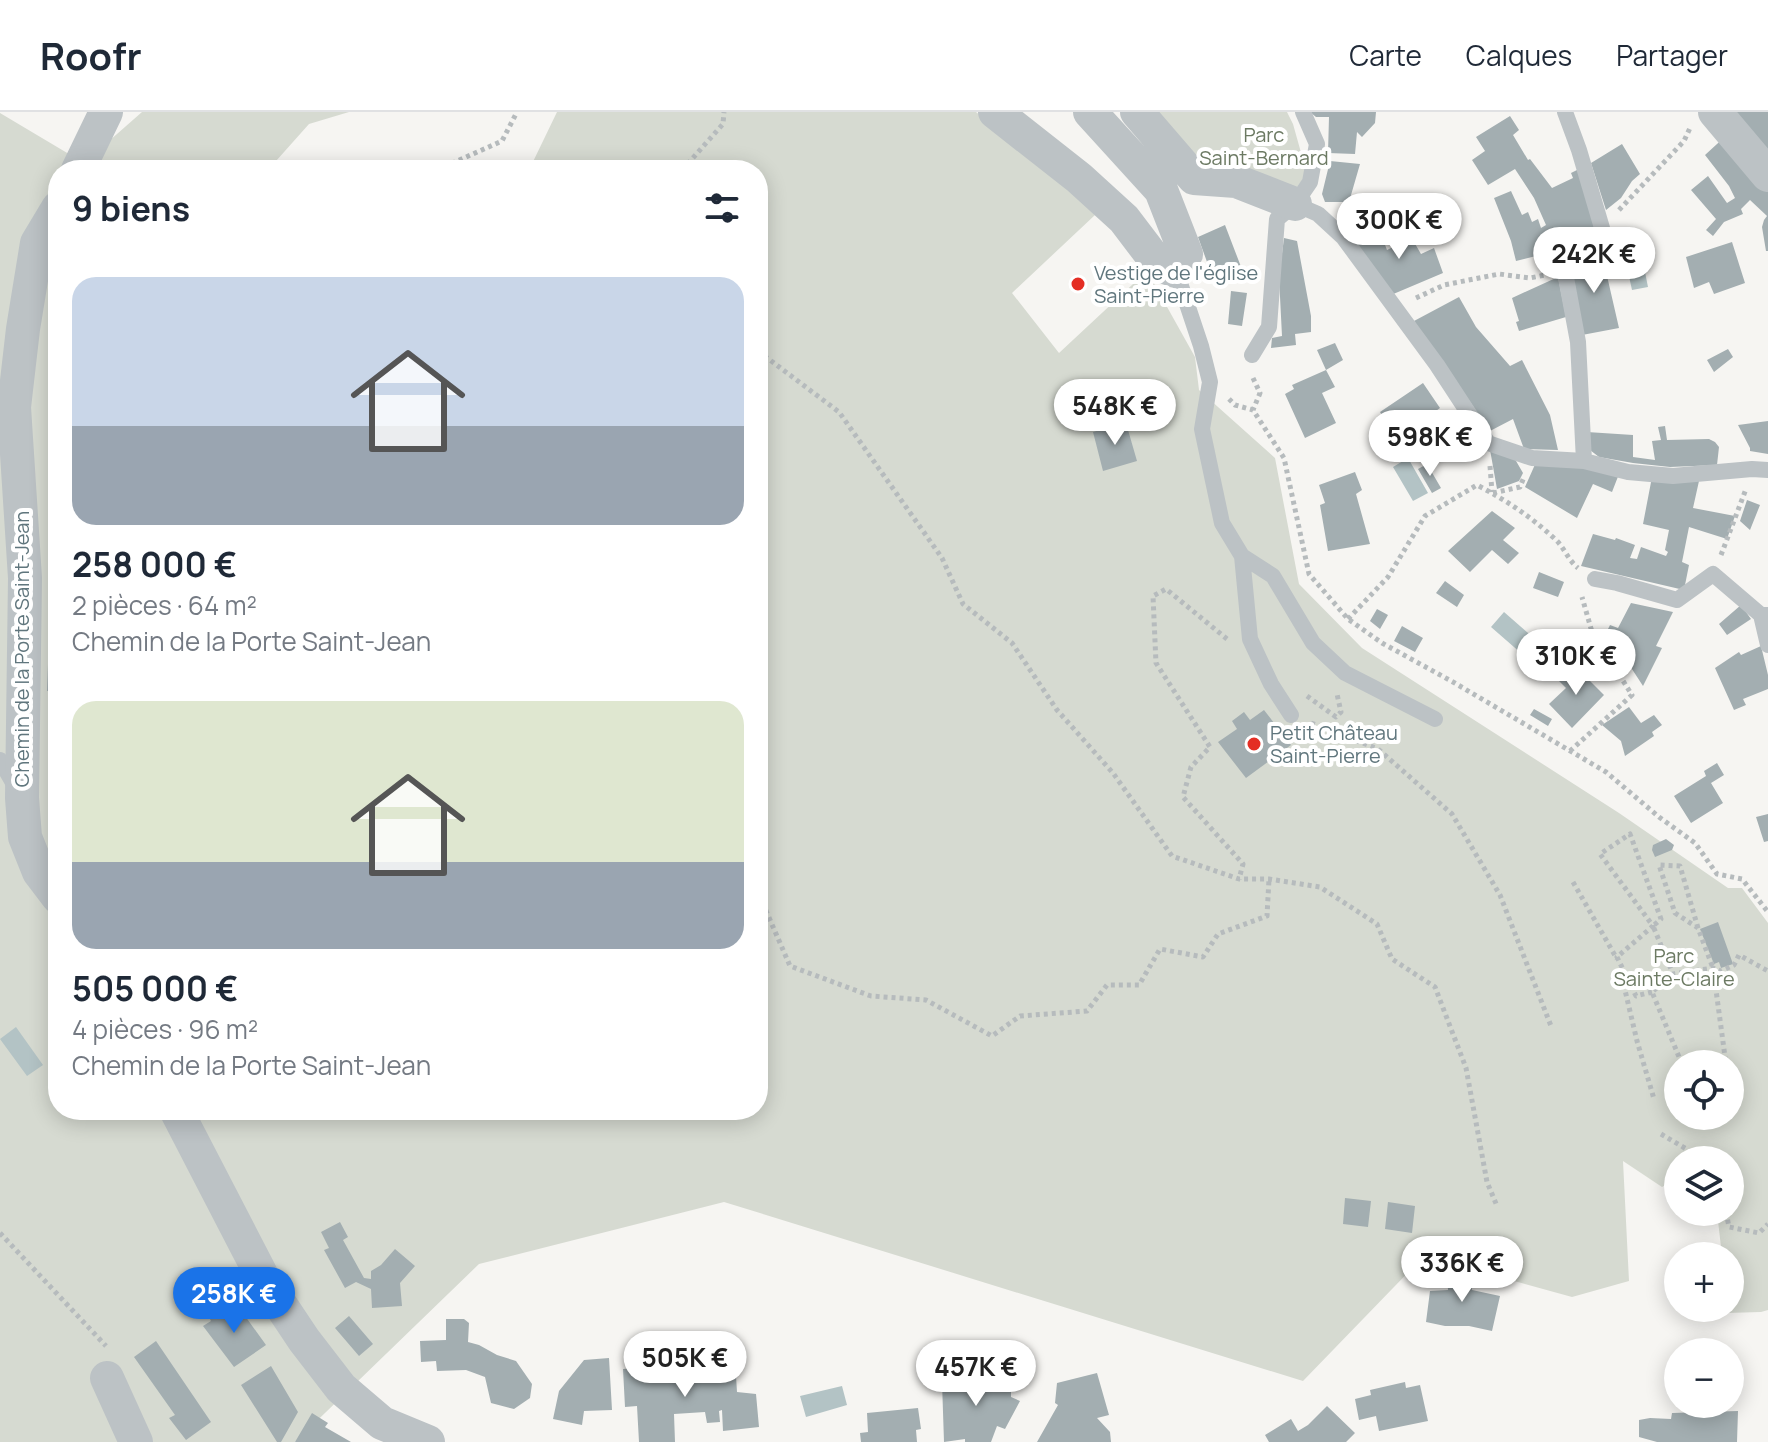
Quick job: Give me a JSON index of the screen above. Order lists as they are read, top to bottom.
{
  "streets": {
    "street": ["Chemin de la Porte Saint-Jean"]
  },
  "parks": ["Parc Saint-Bernard", "Parc Sainte-Claire"],
  "places": ["Vestige de l'église Saint-Pierre", "Petit Château Saint-Pierre"],
  "page": {
    "header": "Roofr",
    "nav": ["Carte", "Calques", "Partager"],
    "heading": "9 biens",
    "price": [
      "300K €",
      "242K €",
      "548K €",
      "598K €",
      "310K €",
      "336K €",
      "258K €",
      "505K €",
      "457K €"
    ],
    "list": [
      {
        "name": "258 000 €",
        "note": "2 pièces · 64 m² · Chemin de la Porte Saint-Jean"
      },
      {
        "name": "505 000 €",
        "note": "4 pièces · 96 m² · Chemin de la Porte Saint-Jean"
      }
    ],
    "map_buttons": ["+", "−"]
  }
}
